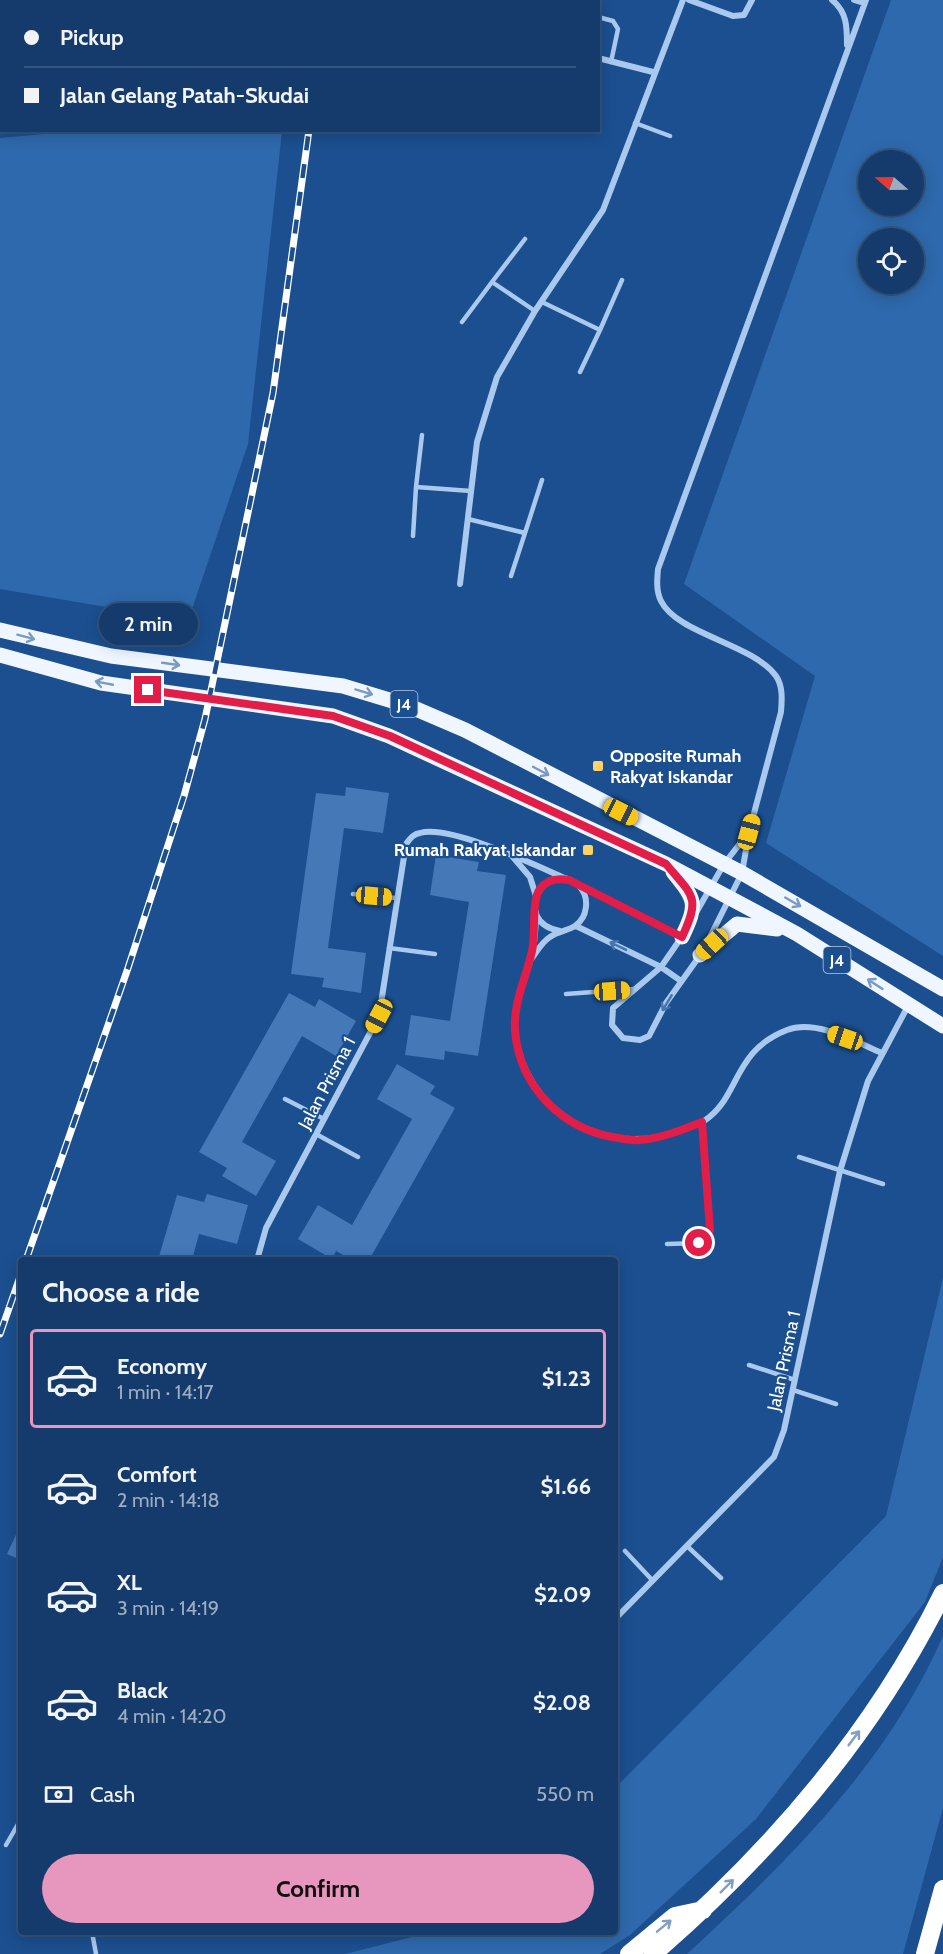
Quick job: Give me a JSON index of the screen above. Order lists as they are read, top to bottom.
{
  "streets": {
    "main road": ["J4"],
    "street": ["Jalan Prisma 1"]
  },
  "crossings": [
    ["J4", "Jalan Prisma 1"]
  ],
  "places": {
    "transit": ["Opposite Rumah Rakyat Iskandar", "Rumah Rakyat Iskandar"]
  },
  "north": "left",
  "page": {
    "banner": ["Pickup", "Jalan Gelang Patah-Skudai"],
    "bubble": "2 min",
    "heading": "Choose a ride",
    "list": [
      {
        "name": "Economy",
        "note": "1 min · 14:17",
        "value": "$1.23"
      },
      {
        "name": "Comfort",
        "note": "2 min · 14:18",
        "value": "$1.66"
      },
      {
        "name": "XL",
        "note": "3 min · 14:19",
        "value": "$2.09"
      },
      {
        "name": "Black",
        "note": "4 min · 14:20",
        "value": "$2.08"
      }
    ],
    "pay": ["Cash", "550 m"],
    "buttons": "Confirm"
  }
}
